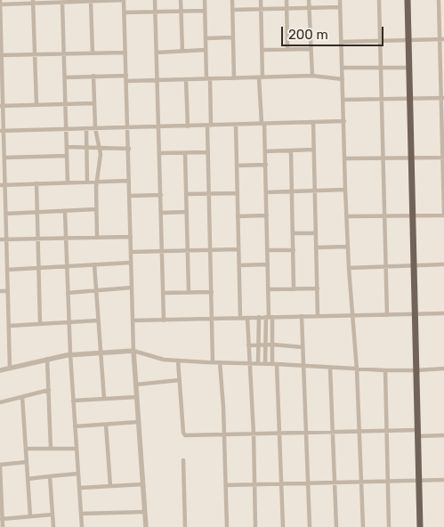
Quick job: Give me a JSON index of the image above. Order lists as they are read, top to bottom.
{
  "scale_bar": "200 m"
}
